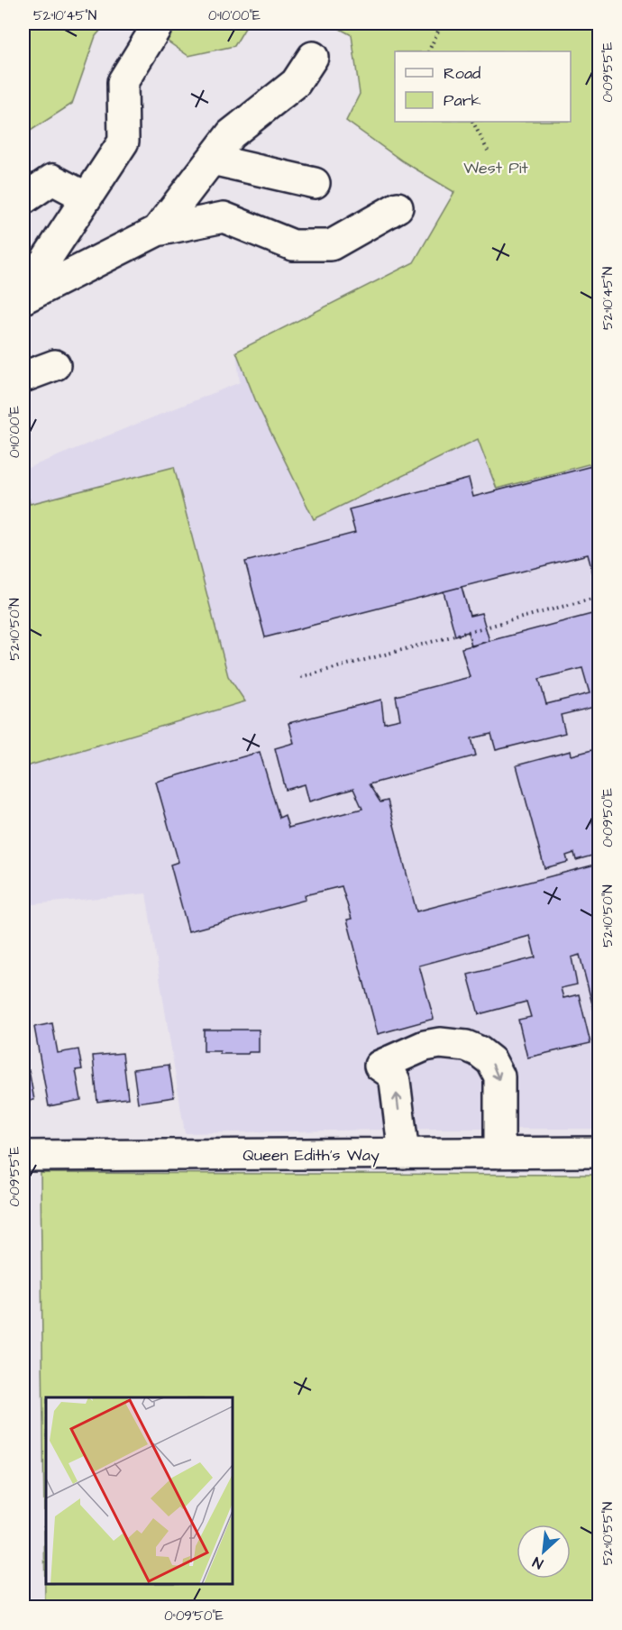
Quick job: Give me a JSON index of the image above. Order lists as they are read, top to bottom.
{
  "streets": {
    "street": ["Queen Edith's Way"]
  },
  "parks": ["West Pit"],
  "legend": ["Road", "Park"],
  "north": "bottom left",
  "coordinates": [
    "52°10'45\"N",
    "0°10'00\"E",
    "0°09'55\"E",
    "52°10'50\"N",
    "0°09'50\"E",
    "52°10'55\"N"
  ]
}
